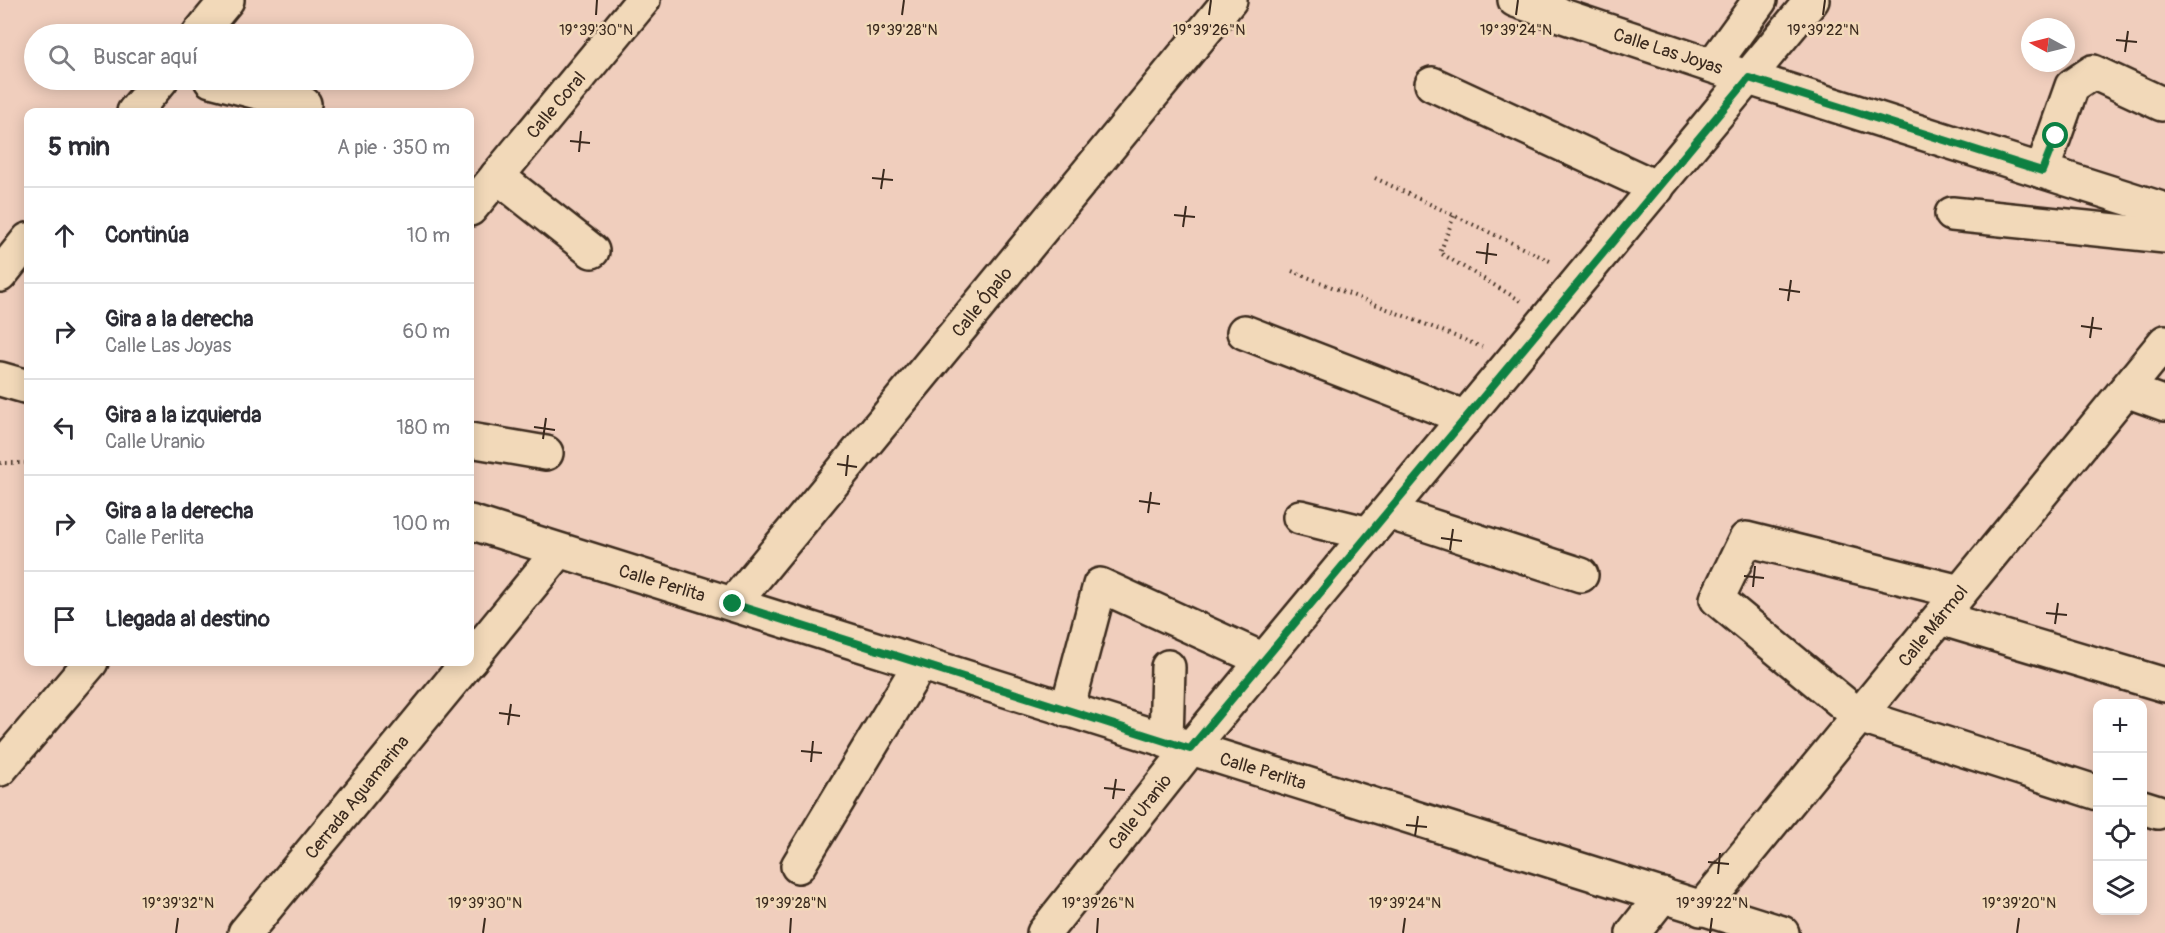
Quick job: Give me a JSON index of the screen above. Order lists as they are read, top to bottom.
{
  "streets": {
    "street": [
      "Calle Las Joyas",
      "Calle Coral",
      "Calle Ópalo",
      "Calle Perlita",
      "Calle Mármol",
      "Cerrada Aguamarina",
      "Calle Uranio"
    ]
  },
  "crossings": [
    ["Calle Las Joyas", "Calle Uranio"],
    ["Calle Ópalo", "Calle Perlita"],
    ["Calle Perlita", "Calle Mármol"],
    ["Calle Perlita", "Cerrada Aguamarina"],
    ["Calle Perlita", "Calle Uranio"]
  ],
  "north": "left",
  "page": {
    "search": "Buscar aquí",
    "heading": ["5 min", "A pie · 350 m"],
    "list": [
      ["Continúa", "10 m"],
      ["Gira a la derecha", "Calle Las Joyas", "60 m"],
      ["Gira a la izquierda", "Calle Uranio", "180 m"],
      ["Gira a la derecha", "Calle Perlita", "100 m"],
      "Llegada al destino"
    ],
    "map_buttons": ["+", "−"]
  },
  "coordinates": [
    "19°39'26\"N",
    "19°39'22\"N",
    "19°39'30\"N",
    "19°39'28\"N",
    "19°39'24\"N",
    "19°39'32\"N",
    "19°39'20\"N"
  ]
}
